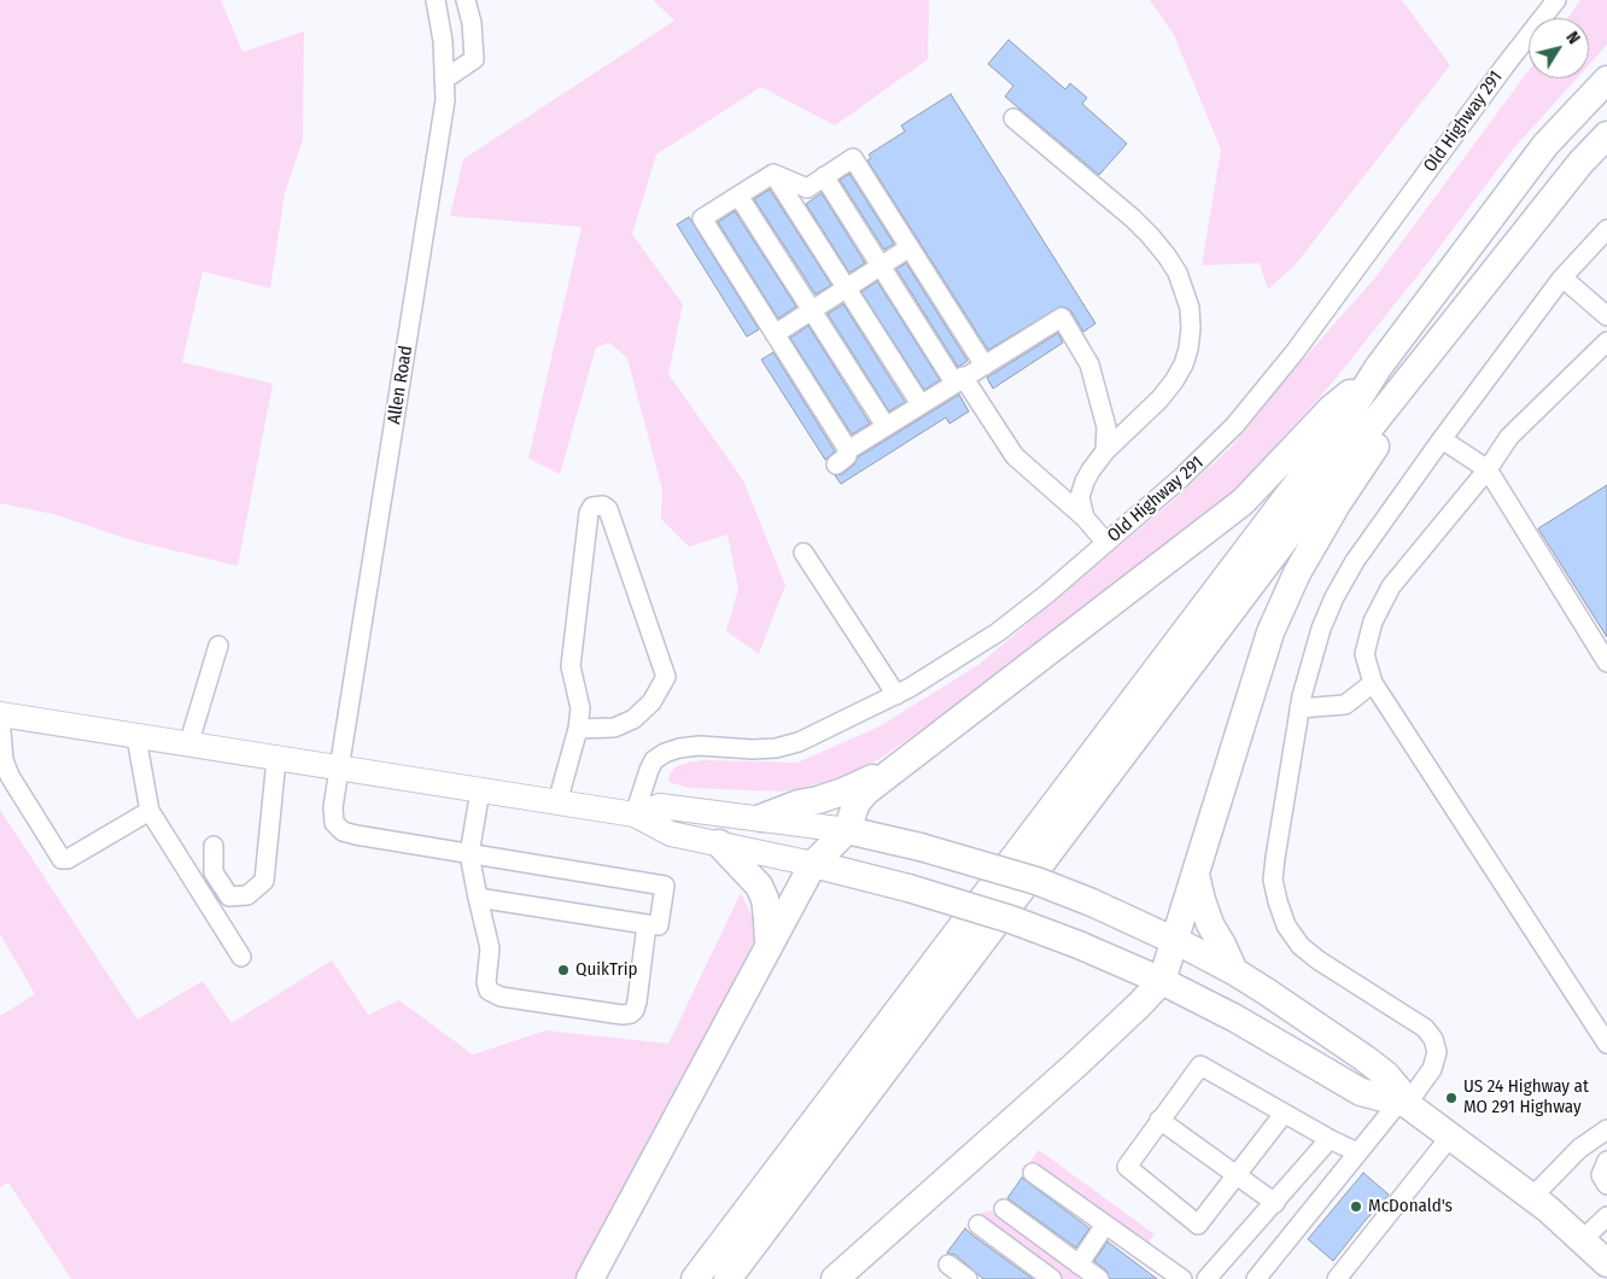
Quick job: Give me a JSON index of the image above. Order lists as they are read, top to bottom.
{
  "streets": {
    "street": ["Old Highway 291", "Allen Road"]
  },
  "places": ["QuikTrip", "US 24 Highway at MO 291 Highway", "McDonald's"],
  "north": "top right"
}
